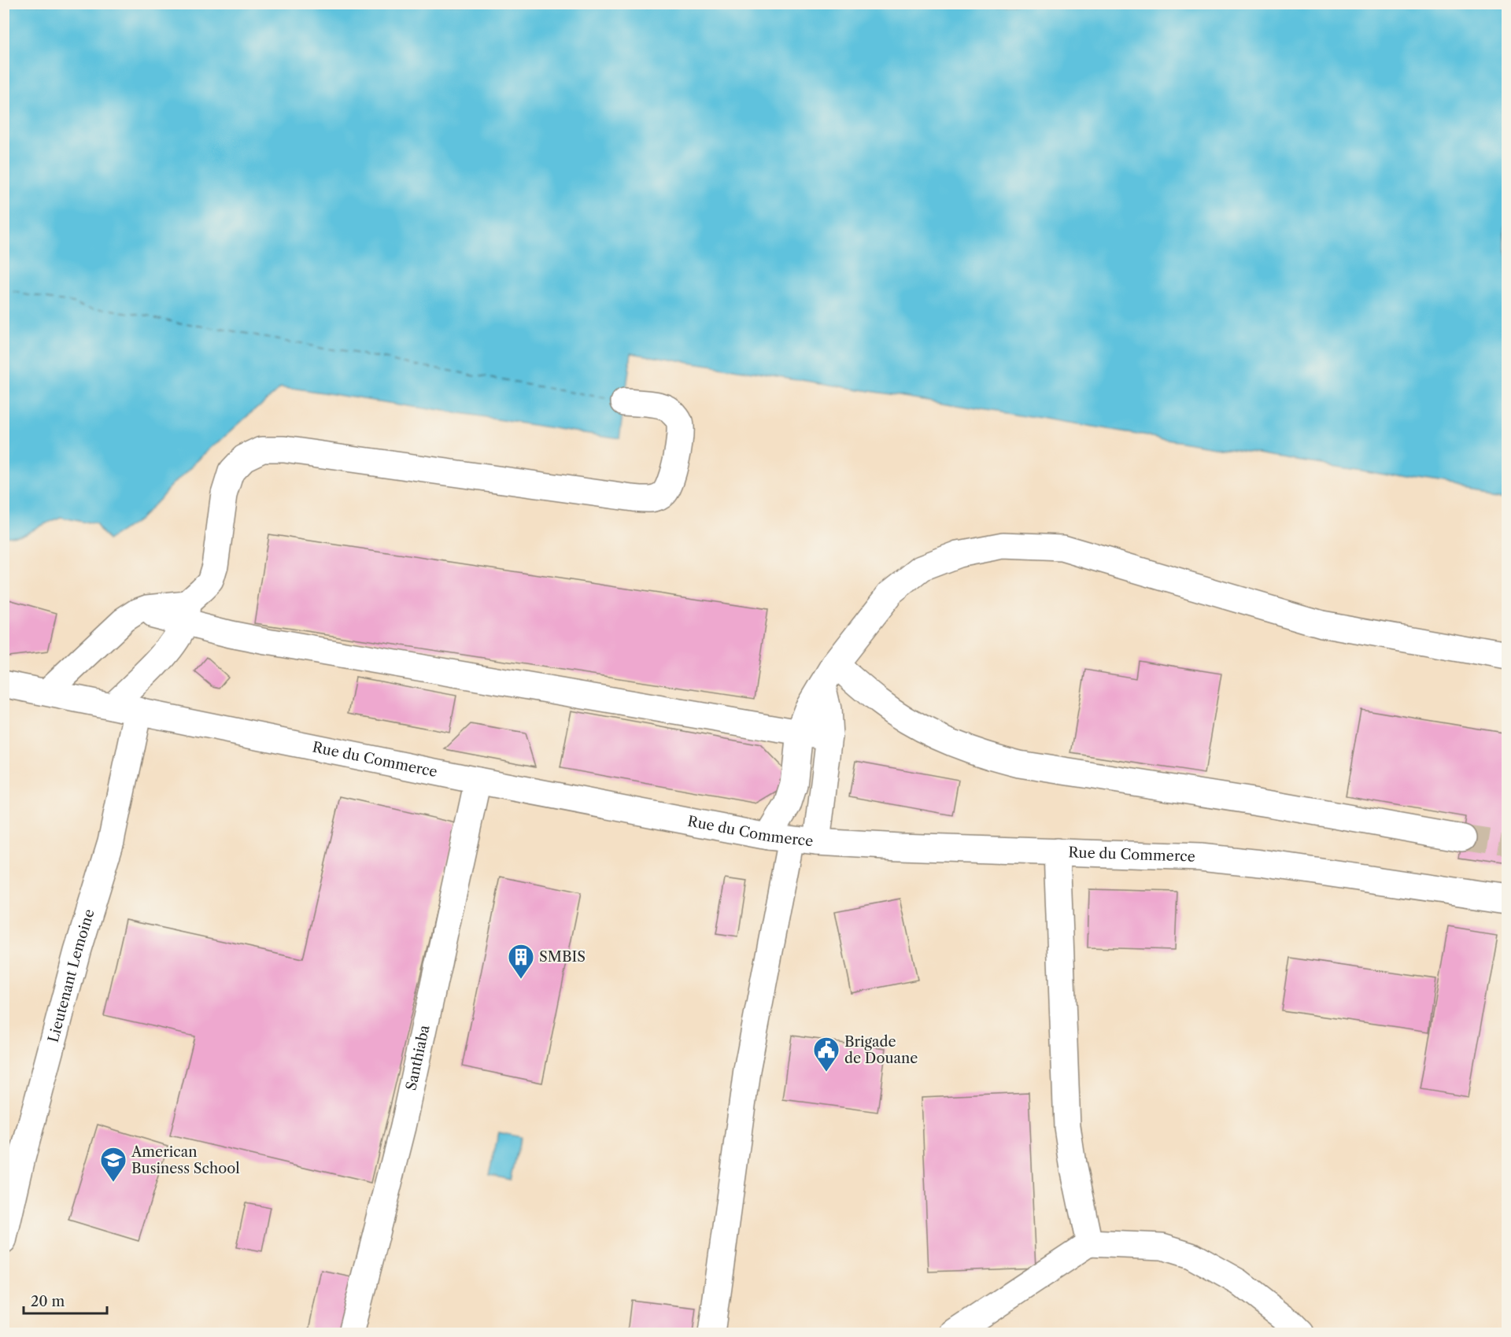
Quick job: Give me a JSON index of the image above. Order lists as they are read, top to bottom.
{
  "streets": {
    "street": ["Rue du Commerce", "Lieutenant Lemoine", "Santhiaba"]
  },
  "crossings": [
    ["Rue du Commerce", "Lieutenant Lemoine"],
    ["Rue du Commerce", "Santhiaba"]
  ],
  "places": {
    "building": ["SMBIS"],
    "public building": ["Brigade de Douane"],
    "school or university": ["American Business School"]
  },
  "scale_bar": "20 m"
}
